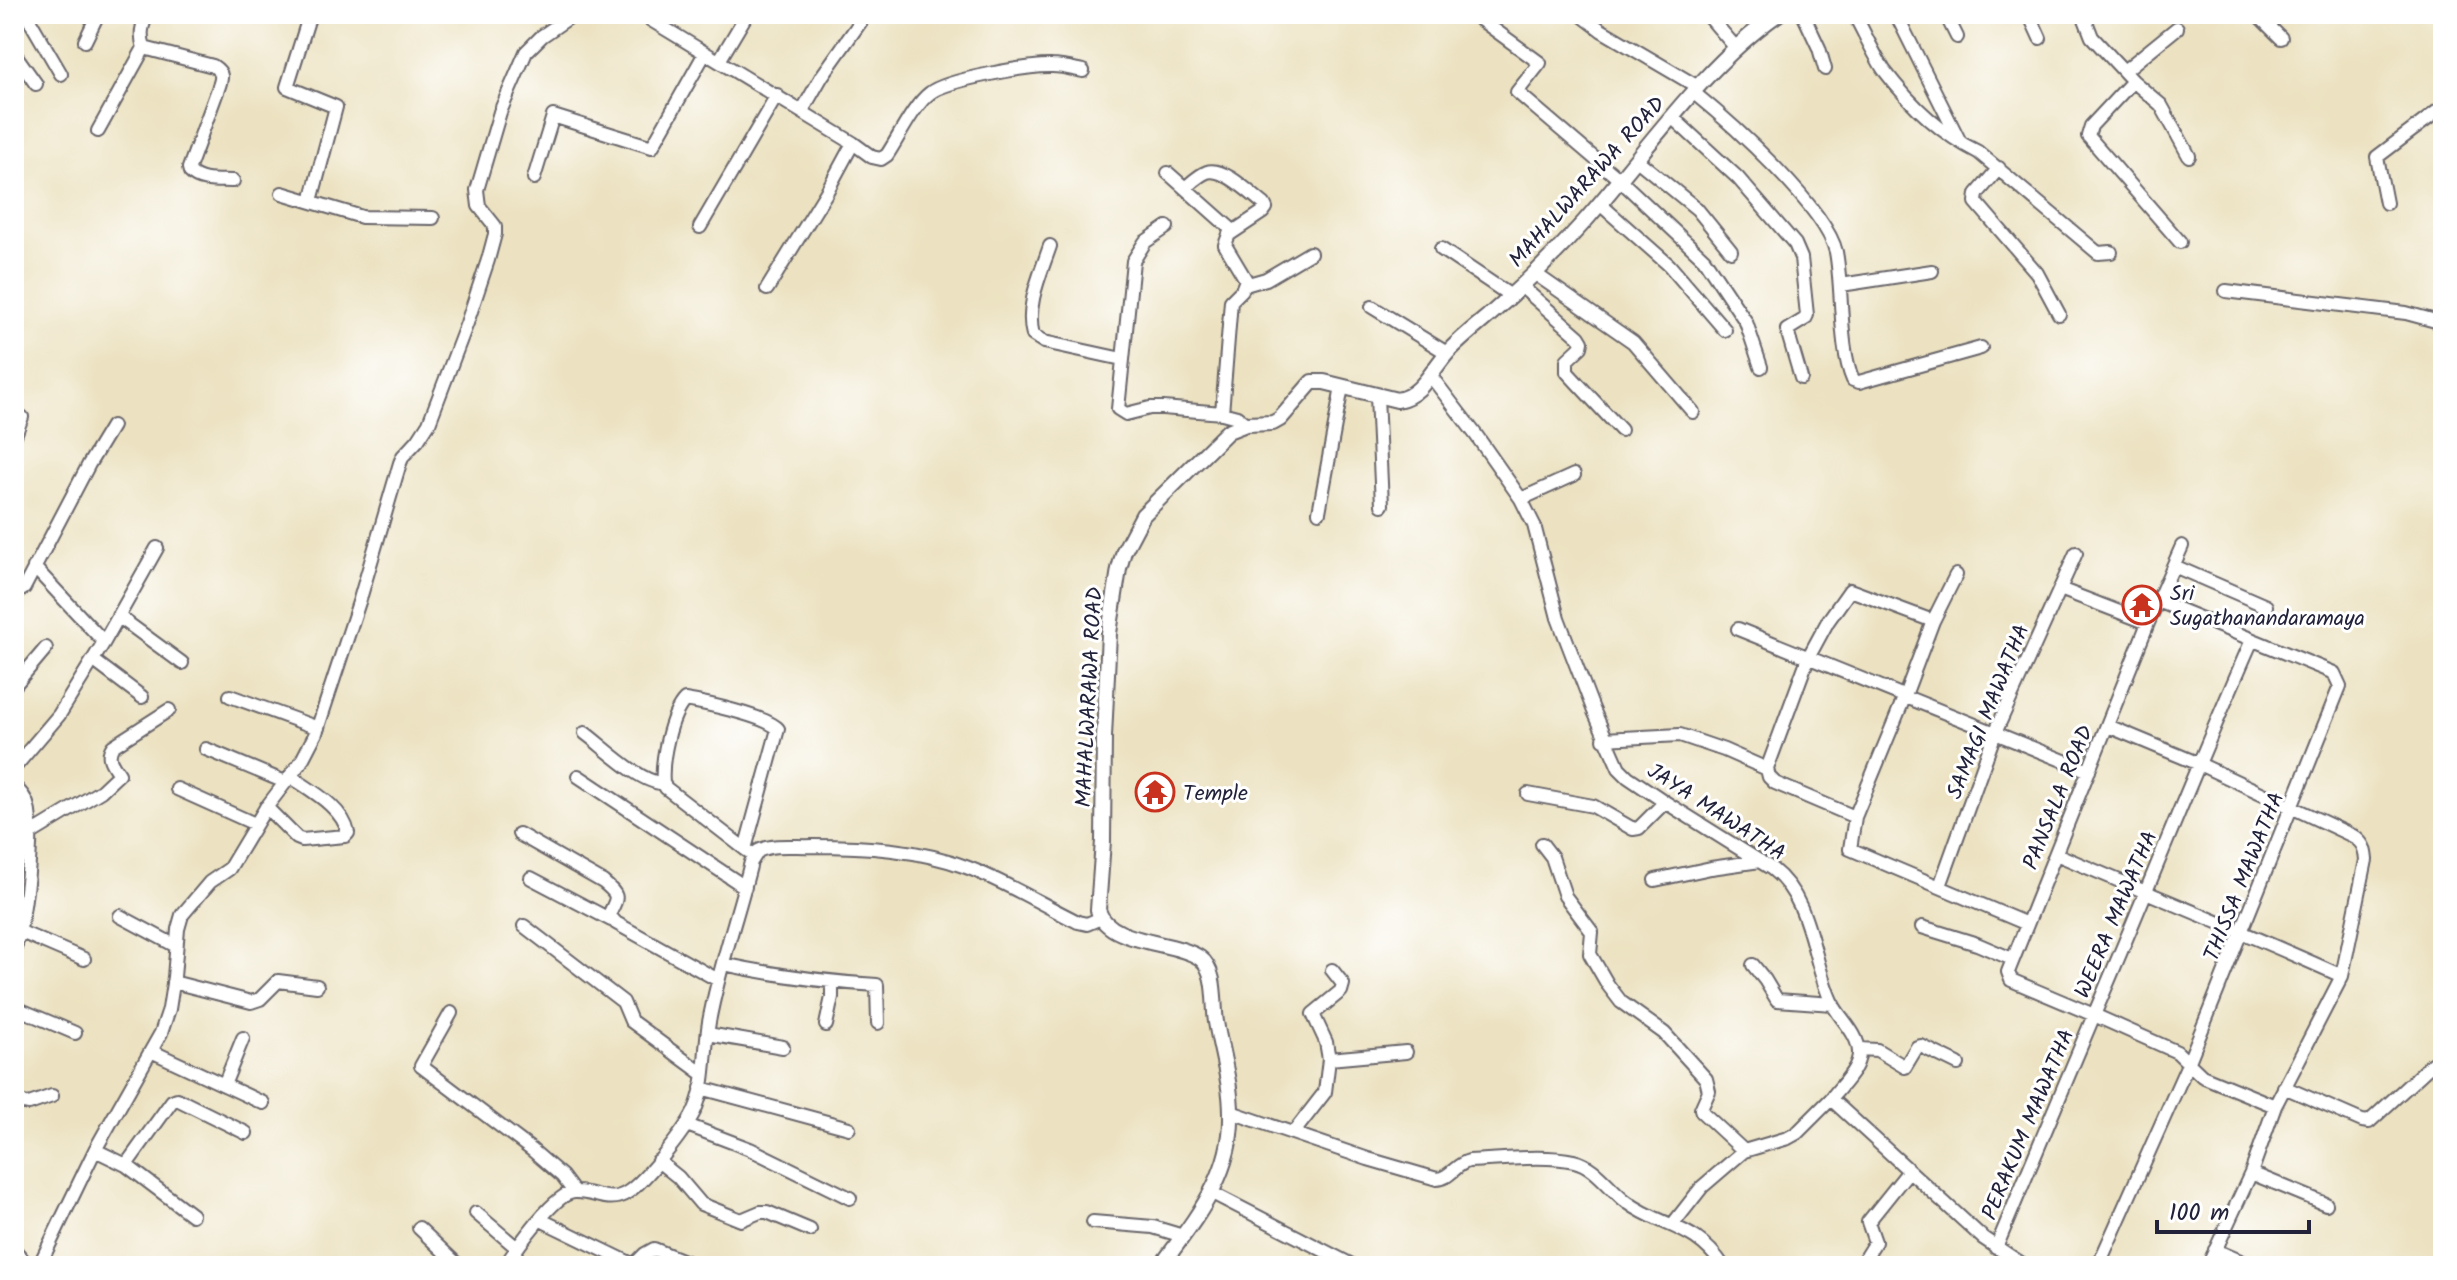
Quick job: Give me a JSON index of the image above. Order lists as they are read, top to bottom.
{
  "streets": {
    "street": [
      "MAHALWARAWA ROAD",
      "SAMAGI MAWATHA",
      "PANSALA ROAD",
      "JAYA MAWATHA",
      "THISSA MAWATHA",
      "WEERA MAWATHA",
      "PERAKUM MAWATHA"
    ]
  },
  "crossings": [
    ["MAHALWARAWA ROAD", "JAYA MAWATHA"],
    ["PANSALA ROAD", "THISSA MAWATHA"],
    ["THISSA MAWATHA", "WEERA MAWATHA"],
    ["WEERA MAWATHA", "PERAKUM MAWATHA"]
  ],
  "places": {
    "temple": ["Sri Sugathanandaramaya", "Temple"]
  },
  "scale_bar": "100 m"
}
